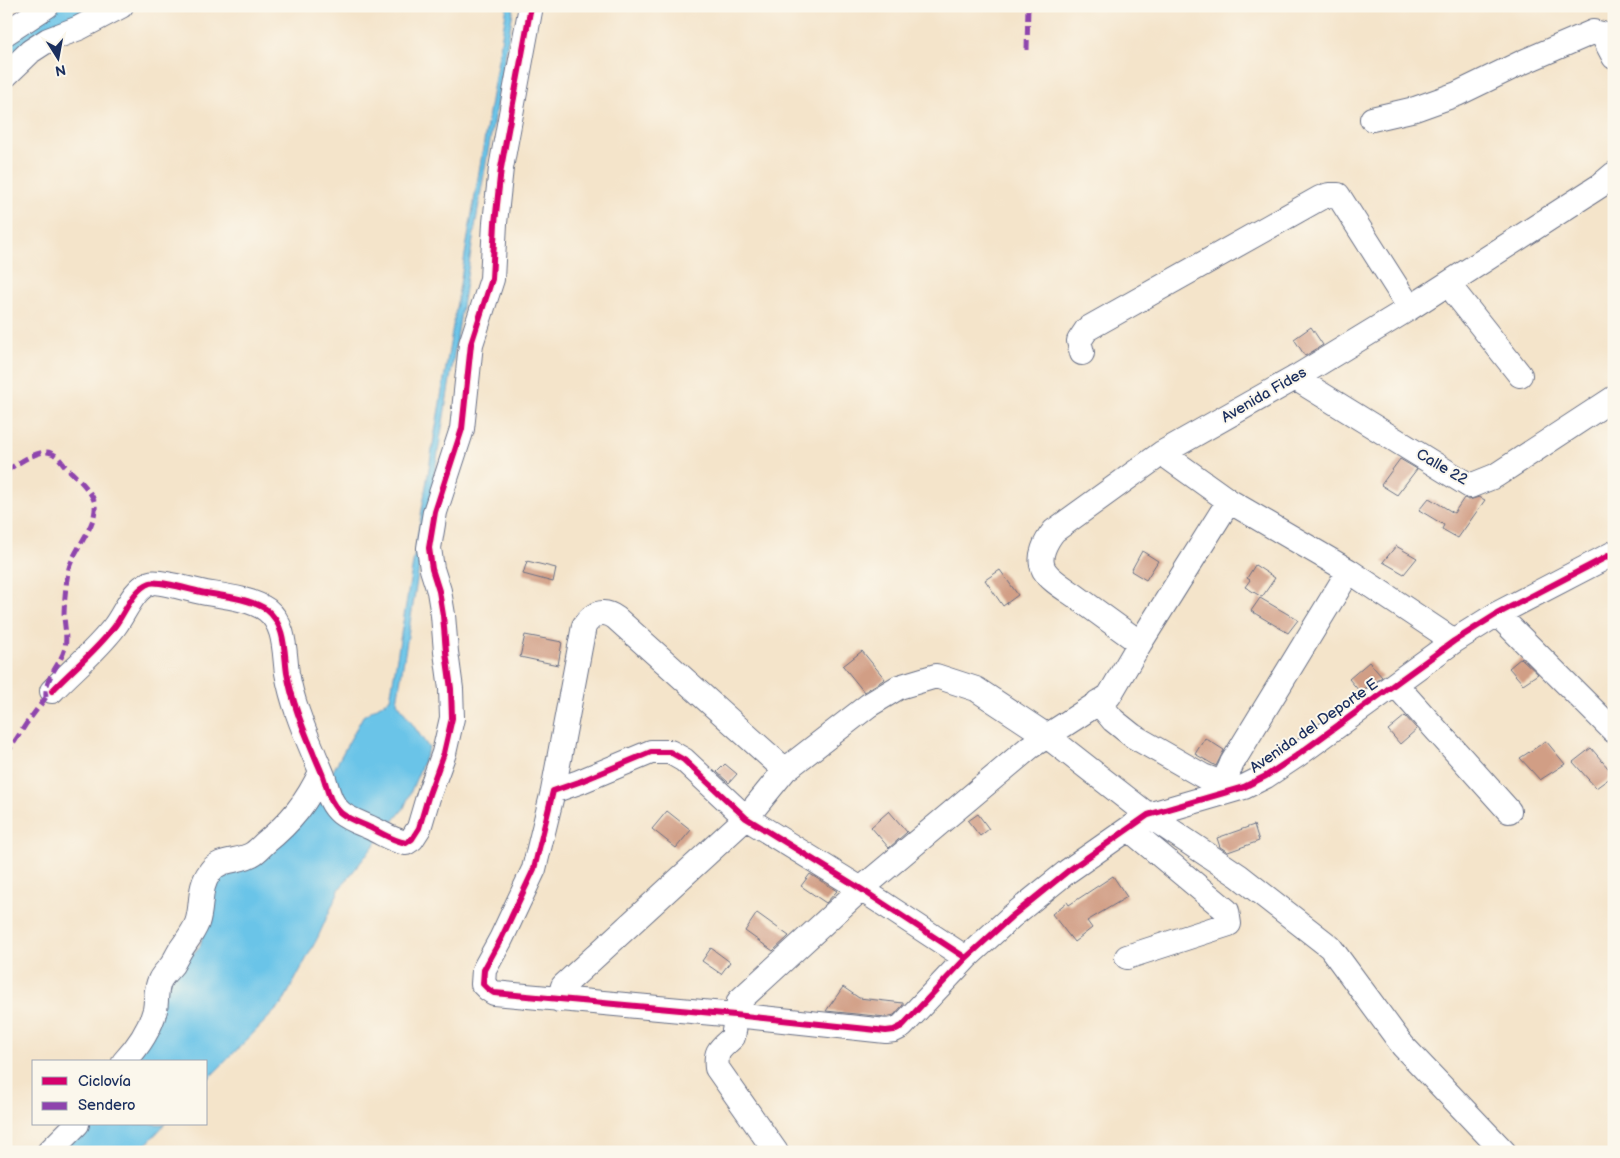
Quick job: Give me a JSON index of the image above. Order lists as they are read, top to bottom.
{
  "streets": {
    "street": ["Avenida Fides", "Calle 22", "Avenida del Deporte E"]
  },
  "crossings": [
    ["Avenida Fides", "Calle 22"]
  ],
  "legend": ["Ciclovía", "Sendero"],
  "north": "bottom"
}
